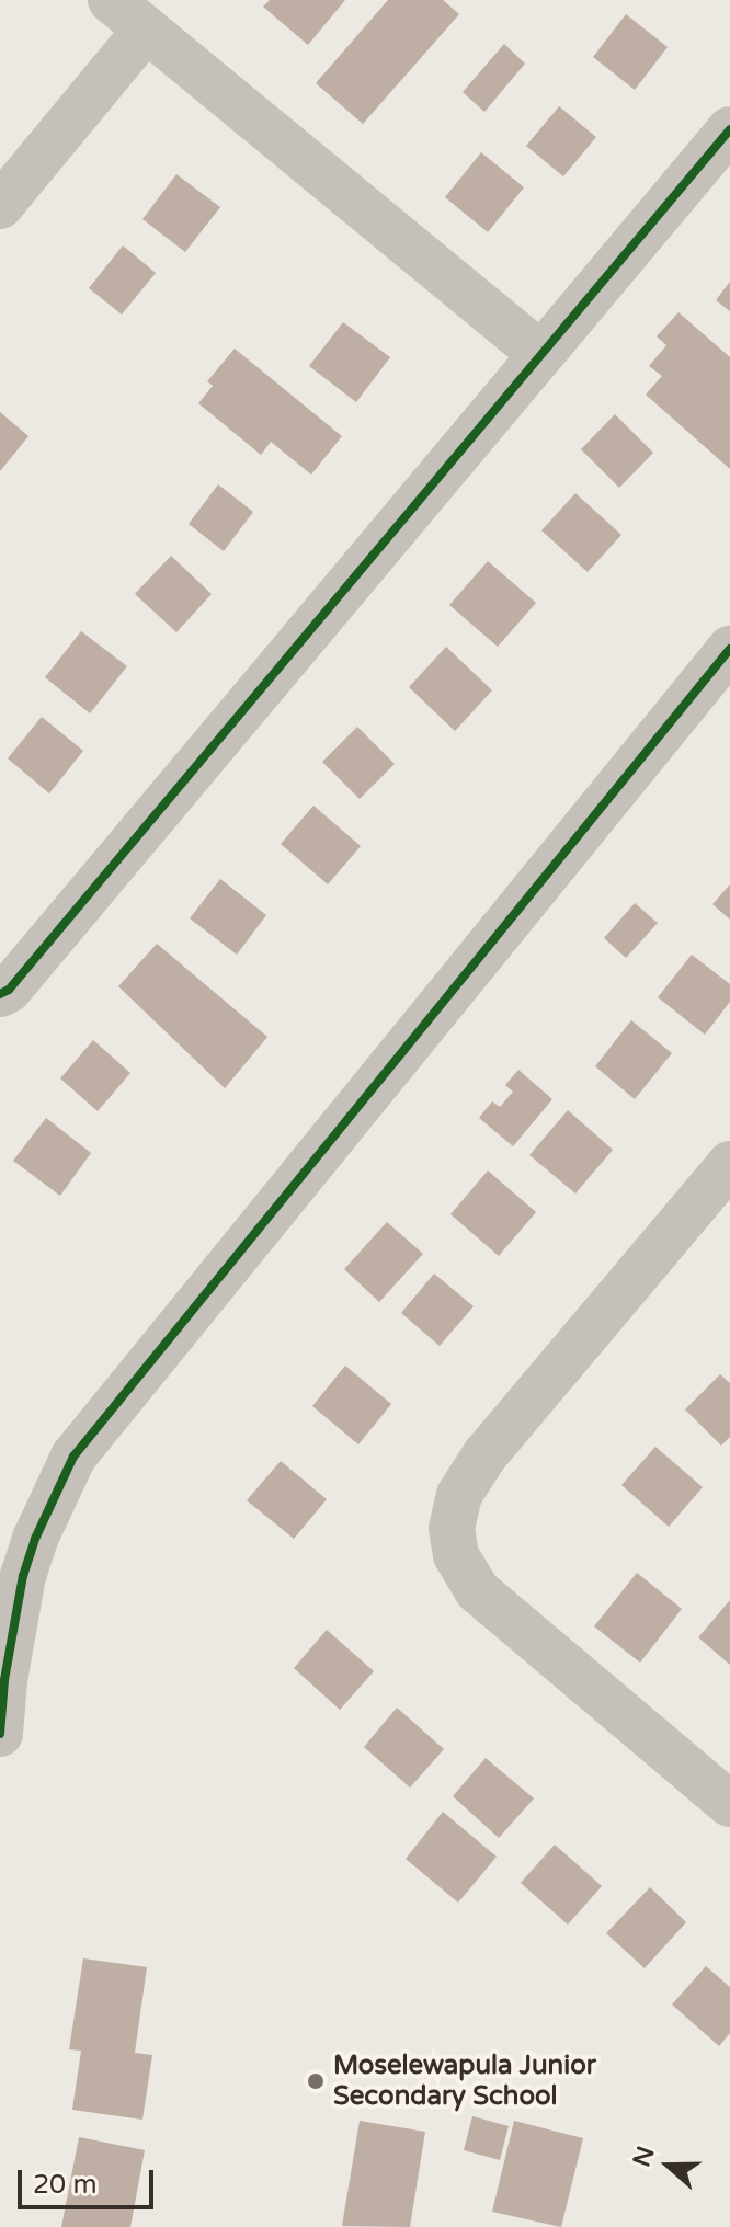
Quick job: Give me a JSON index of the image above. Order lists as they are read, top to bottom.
{
  "places": ["Moselewapula Junior Secondary School"],
  "scale_bar": "20 m",
  "north": "left"
}
